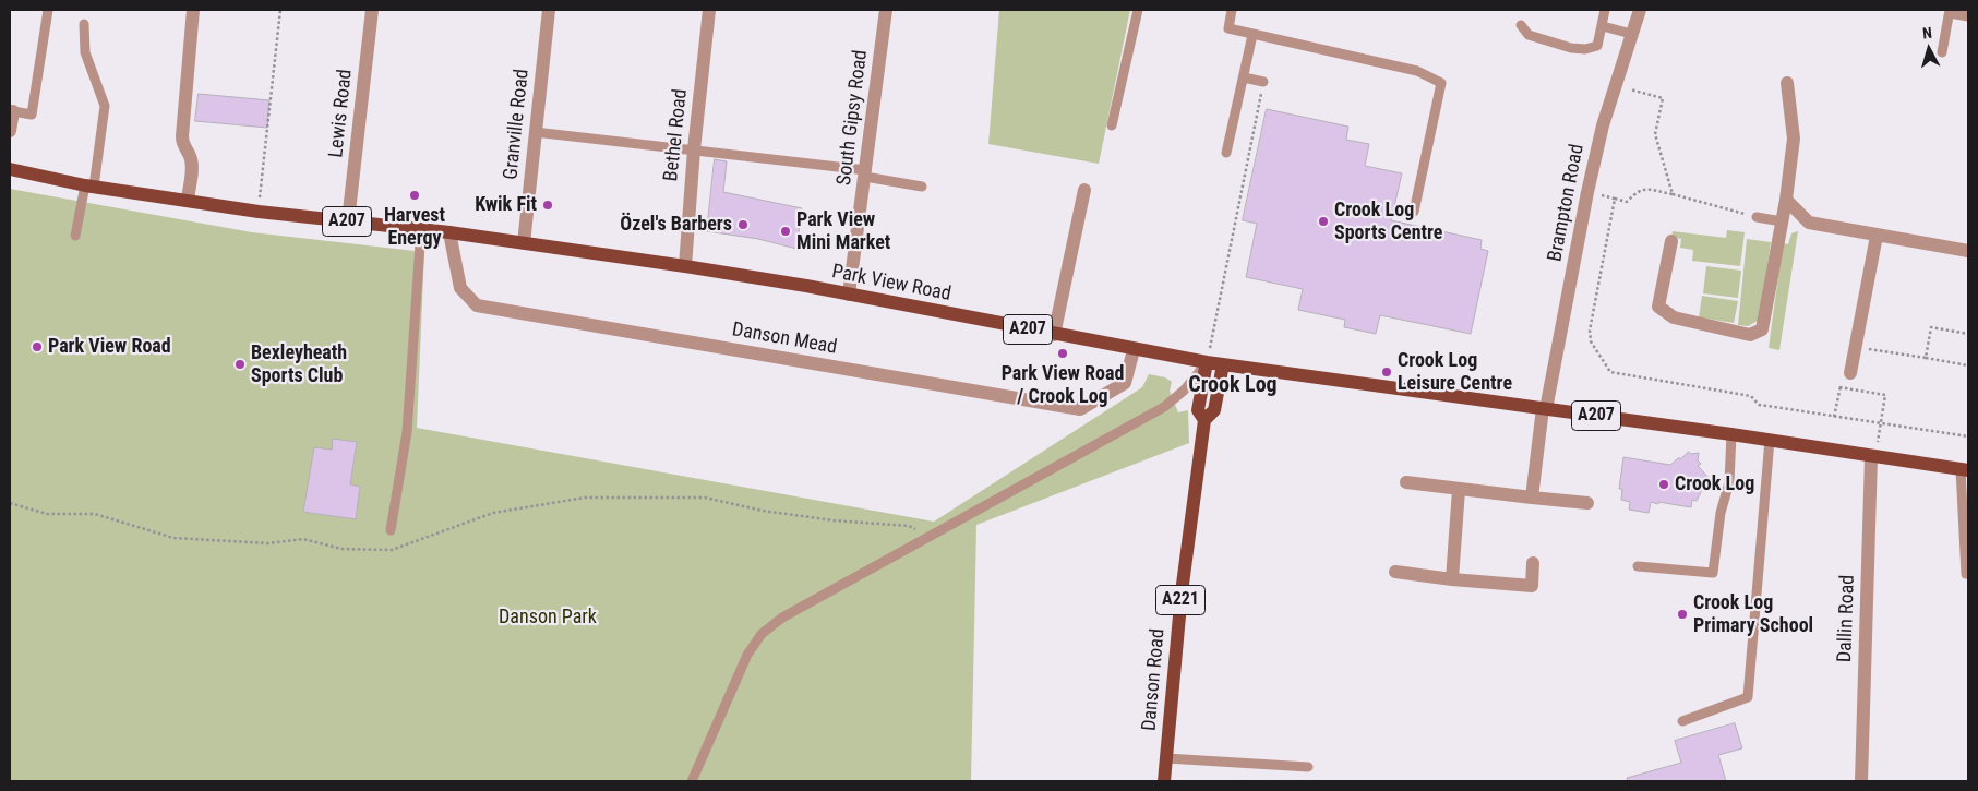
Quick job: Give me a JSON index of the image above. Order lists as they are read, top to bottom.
{
  "streets": {
    "main road": [
      "A207",
      "Park View Road",
      "A221",
      "Danson Road"
    ],
    "street": [
      "Lewis Road",
      "South Gipsy Road",
      "Granville Road",
      "Bethel Road",
      "Brampton Road",
      "Danson Mead",
      "Dallin Road"
    ]
  },
  "crossings": [
    ["Lewis Road", "Park View Road"],
    ["South Gipsy Road", "Park View Road"],
    ["Granville Road", "Park View Road"],
    ["Bethel Road", "Park View Road"],
    ["Brampton Road", "A207"],
    ["A207", "Park View Road"],
    ["A207", "Dallin Road"],
    ["A207", "Danson Road"],
    ["Park View Road", "Danson Mead"],
    ["Park View Road", "Danson Road"]
  ],
  "districts": ["Crook Log"],
  "parks": ["Danson Park"],
  "places": [
    "Harvest Energy",
    "Kwik Fit",
    "Crook Log Sports Centre",
    "Özel's Barbers",
    "Park View Mini Market",
    "Park View Road",
    "Park View Road / Crook Log",
    "Bexleyheath Sports Club",
    "Crook Log Leisure Centre",
    "Crook Log",
    "Crook Log Primary School"
  ],
  "north": "top"
}
